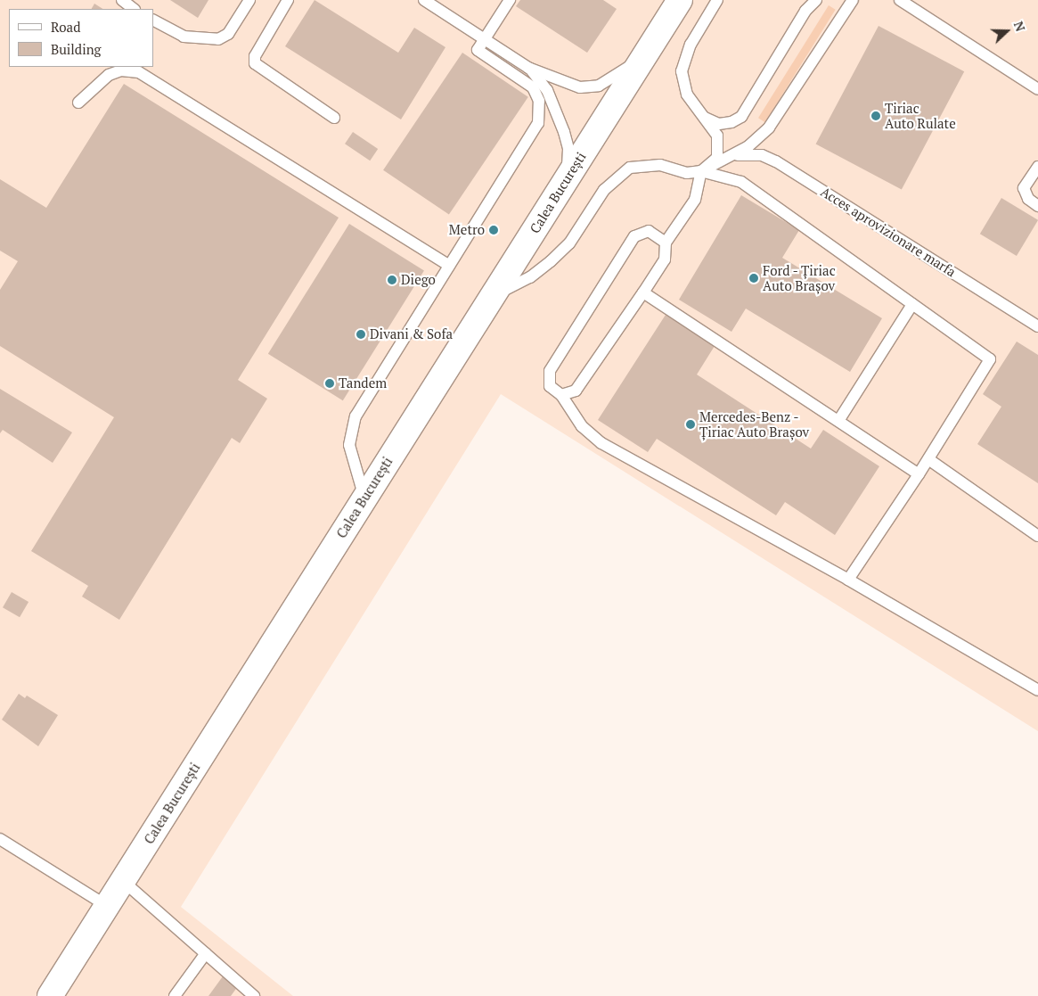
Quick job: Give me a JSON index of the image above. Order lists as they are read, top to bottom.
{
  "streets": {
    "main road": ["Calea București"],
    "lane": ["Acces aprovizionare marfa"]
  },
  "places": [
    "Tiriac Auto Rulate",
    "Metro",
    "Ford - Țiriac Auto Brașov",
    "Diego",
    "Divani & Sofa",
    "Tandem",
    "Mercedes-Benz - Țiriac Auto Brașov"
  ],
  "legend": ["Road", "Building"],
  "north": "right"
}
